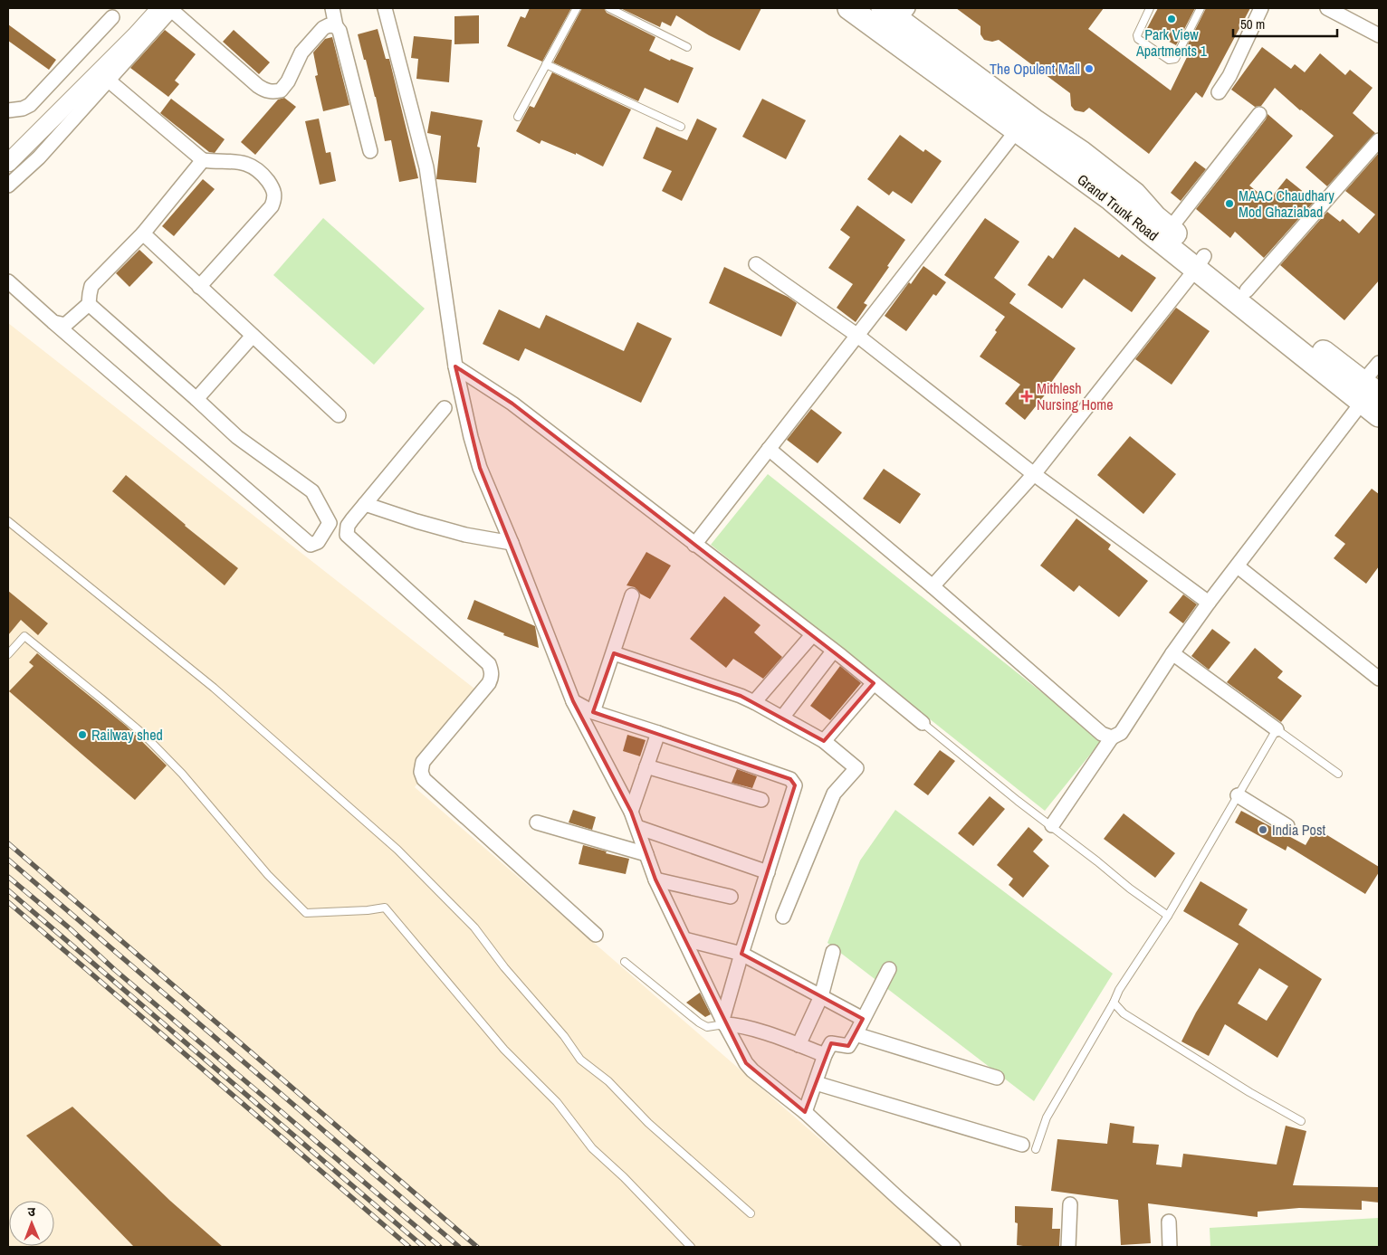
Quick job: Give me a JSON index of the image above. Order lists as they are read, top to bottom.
{
  "streets": {
    "highway": ["Grand Trunk Road"]
  },
  "places": {
    "other": [
      "Park View Apartments 1",
      "The Opulent Mall",
      "MAAC Chaudhary Mod Ghaziabad",
      "Railway shed",
      "India Post"
    ],
    "health": ["Mithlesh Nursing Home"]
  },
  "scale_bar": "50 m",
  "north": "top"
}
